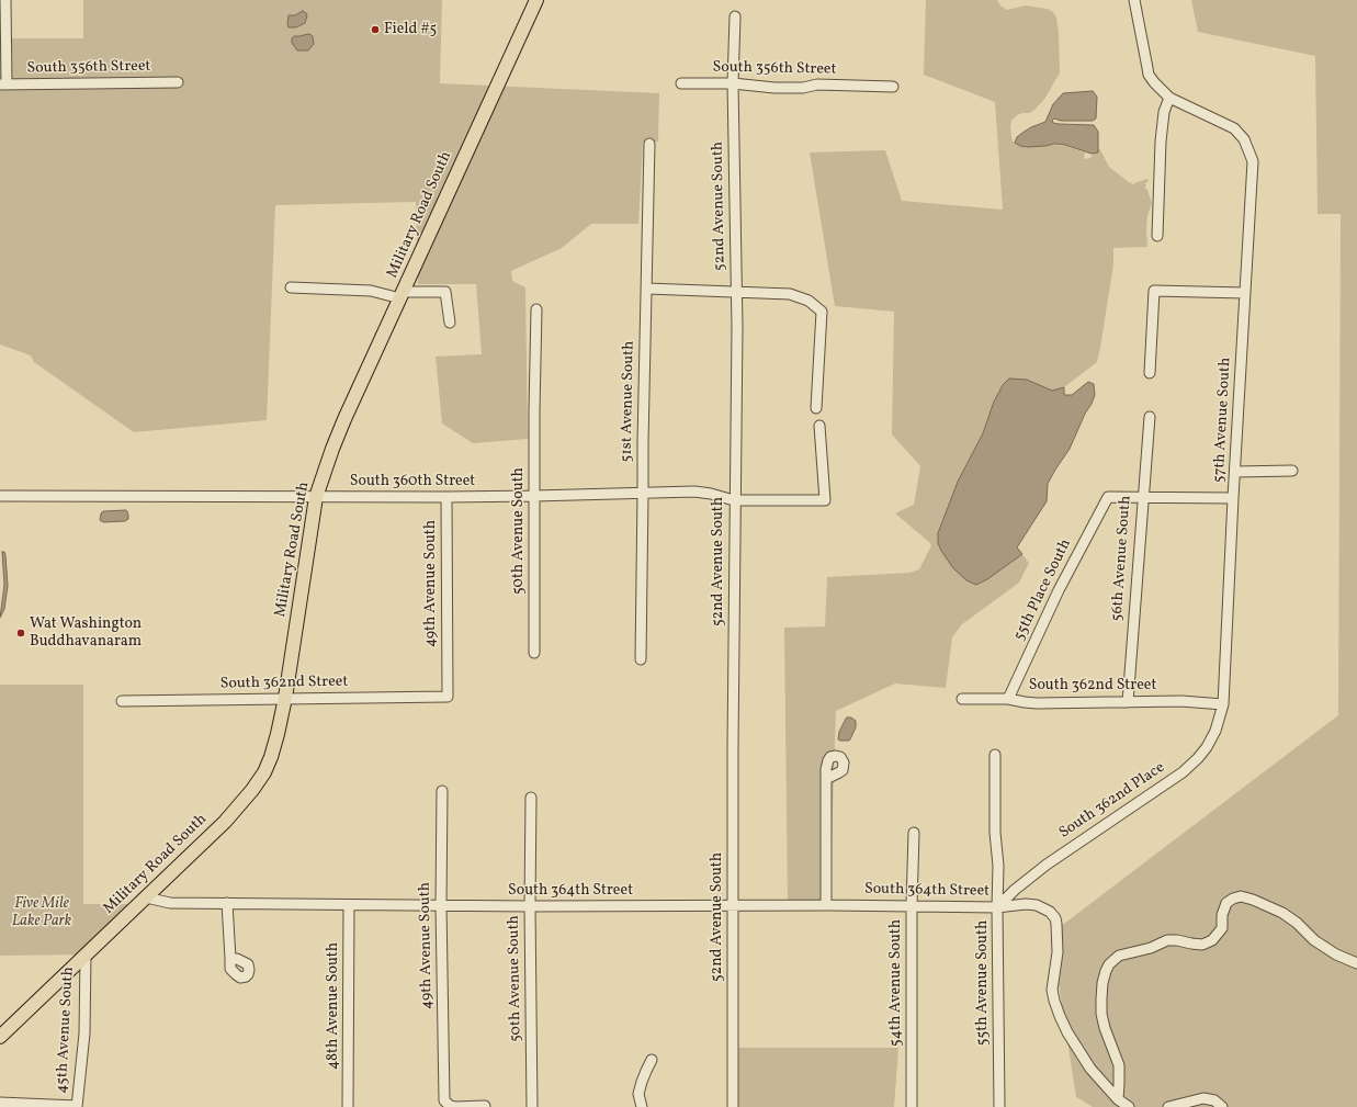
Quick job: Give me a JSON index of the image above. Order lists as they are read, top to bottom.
{
  "streets": {
    "main road": ["Military Road South"],
    "street": [
      "South 356th Street",
      "52nd Avenue South",
      "51st Avenue South",
      "57th Avenue South",
      "South 360th Street",
      "50th Avenue South",
      "56th Avenue South",
      "49th Avenue South",
      "55th Place South",
      "South 362nd Street",
      "South 362nd Place",
      "South 364th Street",
      "54th Avenue South",
      "55th Avenue South",
      "48th Avenue South",
      "45th Avenue South"
    ]
  },
  "crossings": [
    ["South 356th Street", "52nd Avenue South"],
    ["52nd Avenue South", "South 360th Street"],
    ["52nd Avenue South", "South 364th Street"],
    ["Military Road South", "South 360th Street"],
    ["Military Road South", "South 362nd Street"],
    ["Military Road South", "South 364th Street"],
    ["Military Road South", "45th Avenue South"],
    ["51st Avenue South", "South 360th Street"],
    ["57th Avenue South", "South 362nd Street"],
    ["57th Avenue South", "South 362nd Place"],
    ["South 360th Street", "50th Avenue South"],
    ["South 360th Street", "49th Avenue South"],
    ["50th Avenue South", "South 364th Street"],
    ["56th Avenue South", "55th Place South"],
    ["56th Avenue South", "South 362nd Street"],
    ["49th Avenue South", "South 362nd Street"],
    ["49th Avenue South", "South 364th Street"],
    ["55th Place South", "South 362nd Street"],
    ["South 362nd Street", "South 362nd Place"],
    ["South 362nd Place", "South 364th Street"],
    ["South 362nd Place", "55th Avenue South"],
    ["South 364th Street", "54th Avenue South"],
    ["South 364th Street", "55th Avenue South"],
    ["South 364th Street", "48th Avenue South"]
  ],
  "parks": ["Five Mile Lake Park"],
  "places": ["Field #5", "Wat Washington Buddhavanaram"]
}
